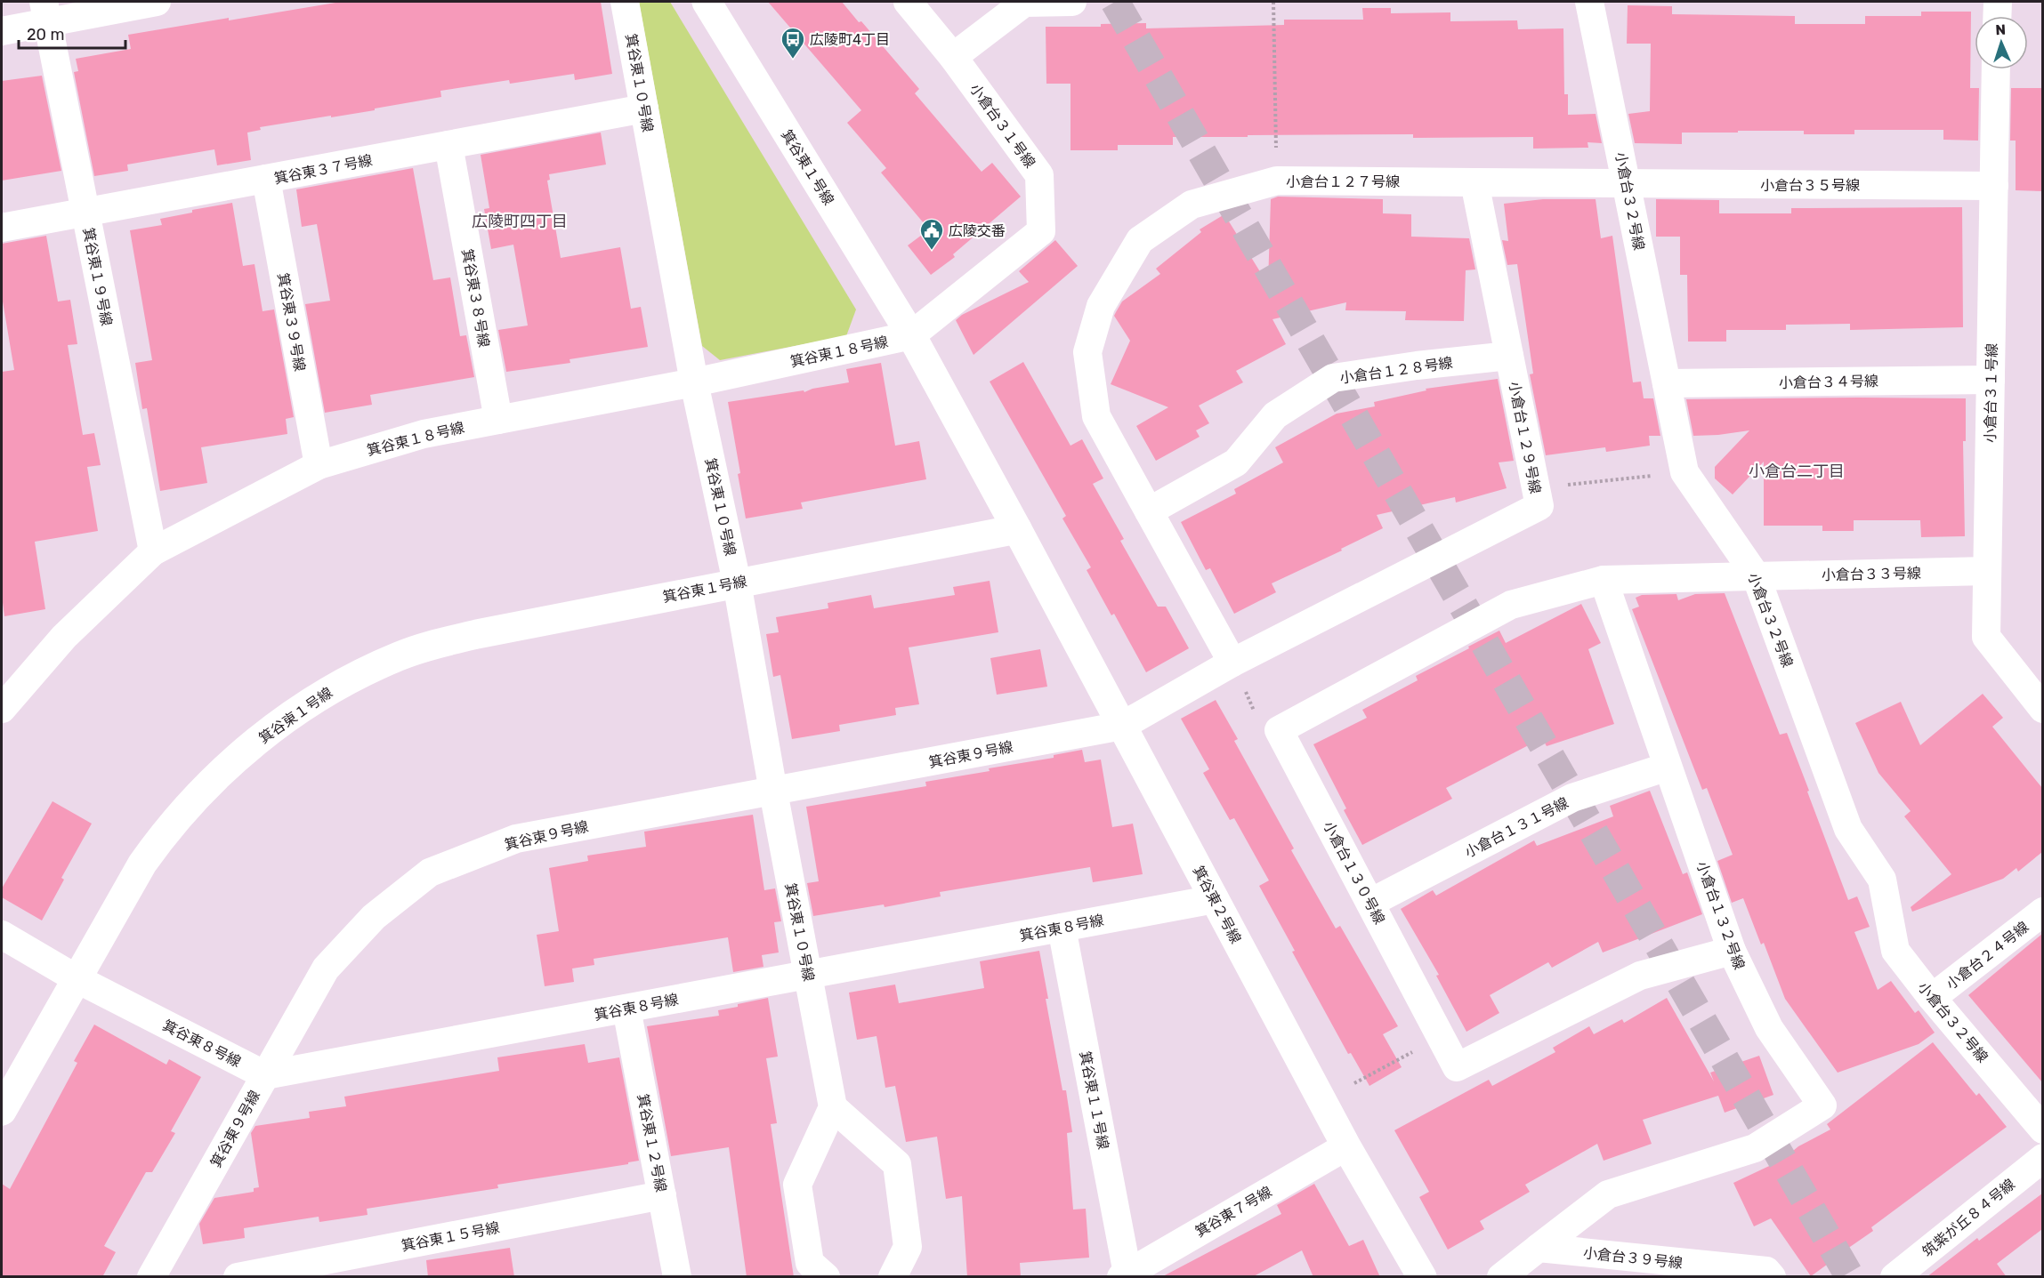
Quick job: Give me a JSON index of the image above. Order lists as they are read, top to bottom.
{
  "streets": {
    "street": [
      "箕谷東１０号線",
      "小倉台３１号線",
      "箕谷東１号線",
      "箕谷東３７号線",
      "小倉台１２７号線",
      "小倉台３５号線",
      "小倉台３２号線",
      "箕谷東１９号線",
      "箕谷東３８号線",
      "箕谷東３９号線",
      "箕谷東１８号線",
      "小倉台１２８号線",
      "小倉台３４号線",
      "小倉台１２９号線",
      "小倉台３３号線",
      "箕谷東９号線",
      "小倉台１３１号線",
      "小倉台１３０号線",
      "箕谷東２号線",
      "小倉台１３２号線",
      "箕谷東８号線",
      "小倉台２４号線",
      "箕谷東１１号線",
      "箕谷東１２号線",
      "箕谷東７号線",
      "筑紫が丘８４号線",
      "箕谷東１５号線",
      "小倉台３９号線"
    ]
  },
  "crossings": [
    ["箕谷東１０号線", "箕谷東１号線"],
    ["箕谷東１０号線", "箕谷東３７号線"],
    ["箕谷東１０号線", "箕谷東１８号線"],
    ["箕谷東１０号線", "箕谷東９号線"],
    ["箕谷東１０号線", "箕谷東８号線"],
    ["小倉台３１号線", "箕谷東１号線"],
    ["小倉台３１号線", "小倉台３５号線"],
    ["小倉台３１号線", "箕谷東１８号線"],
    ["小倉台３１号線", "小倉台３４号線"],
    ["小倉台３１号線", "小倉台３３号線"],
    ["箕谷東１号線", "箕谷東１８号線"],
    ["箕谷東１号線", "箕谷東２号線"],
    ["箕谷東１号線", "箕谷東８号線"],
    ["箕谷東３７号線", "箕谷東１９号線"],
    ["箕谷東３７号線", "箕谷東３８号線"],
    ["箕谷東３７号線", "箕谷東３９号線"],
    ["小倉台１２７号線", "小倉台１２８号線"],
    ["小倉台１２７号線", "小倉台１２９号線"],
    ["小倉台３５号線", "小倉台３２号線"],
    ["小倉台３２号線", "小倉台３４号線"],
    ["小倉台３２号線", "小倉台３３号線"],
    ["小倉台３２号線", "小倉台２４号線"],
    ["箕谷東１９号線", "箕谷東１８号線"],
    ["箕谷東３８号線", "箕谷東１８号線"],
    ["箕谷東３９号線", "箕谷東１８号線"],
    ["小倉台１２８号線", "小倉台１２９号線"],
    ["小倉台１２９号線", "箕谷東９号線"],
    ["小倉台１２９号線", "箕谷東２号線"],
    ["箕谷東９号線", "箕谷東２号線"],
    ["箕谷東９号線", "箕谷東８号線"],
    ["小倉台１３１号線", "小倉台１３０号線"],
    ["小倉台１３１号線", "小倉台１３２号線"],
    ["小倉台１３０号線", "小倉台１３２号線"],
    ["箕谷東２号線", "箕谷東８号線"],
    ["箕谷東２号線", "箕谷東７号線"],
    ["小倉台１３２号線", "小倉台３９号線"],
    ["箕谷東８号線", "箕谷東１１号線"],
    ["箕谷東８号線", "箕谷東１２号線"],
    ["箕谷東１１号線", "箕谷東７号線"],
    ["箕谷東１２号線", "箕谷東１５号線"]
  ],
  "districts": ["広陵町四丁目", "小倉台二丁目"],
  "places": {
    "bus stop": ["広陵町4丁目"],
    "public building": ["広陵交番"]
  },
  "scale_bar": "20 m",
  "north": "top"
}
